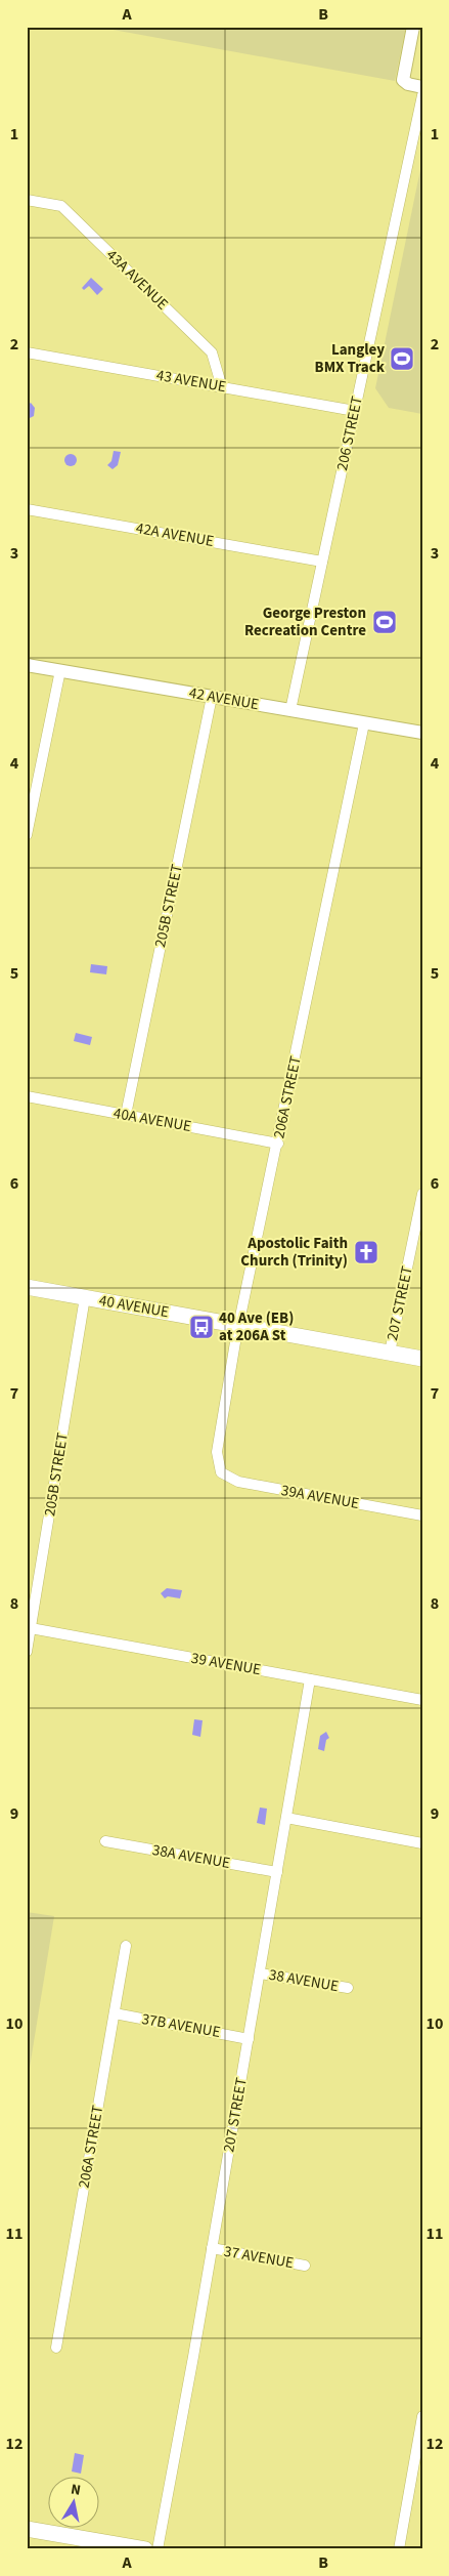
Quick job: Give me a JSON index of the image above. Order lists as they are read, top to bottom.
{
  "streets": {
    "main road": ["40 AVENUE"],
    "street": [
      "43A AVENUE",
      "43 AVENUE",
      "206 STREET",
      "42A AVENUE",
      "42 AVENUE",
      "205B STREET",
      "206A STREET",
      "40A AVENUE",
      "207 STREET",
      "39A AVENUE",
      "39 AVENUE",
      "38A AVENUE",
      "38 AVENUE",
      "37B AVENUE",
      "37 AVENUE"
    ]
  },
  "crossings": [
    ["43A AVENUE", "43 AVENUE"],
    ["43 AVENUE", "206 STREET"],
    ["206 STREET", "42A AVENUE"],
    ["206 STREET", "42 AVENUE"],
    ["42 AVENUE", "205B STREET"],
    ["42 AVENUE", "206A STREET"],
    ["205B STREET", "40A AVENUE"],
    ["205B STREET", "40 AVENUE"],
    ["205B STREET", "39 AVENUE"],
    ["206A STREET", "40A AVENUE"],
    ["206A STREET", "40 AVENUE"],
    ["206A STREET", "39A AVENUE"],
    ["206A STREET", "37B AVENUE"],
    ["207 STREET", "40 AVENUE"],
    ["207 STREET", "39 AVENUE"],
    ["207 STREET", "38A AVENUE"],
    ["207 STREET", "38 AVENUE"],
    ["207 STREET", "37B AVENUE"],
    ["207 STREET", "37 AVENUE"]
  ],
  "places": {
    "sports": ["Langley BMX Track", "George Preston Recreation Centre"],
    "church": ["Apostolic Faith Church (Trinity)"],
    "bus stop": ["40 Ave (EB) at 206A St"]
  },
  "north": "top",
  "grid": {
    "columns": ["A", "B"],
    "rows": [
      "1",
      "2",
      "3",
      "4",
      "5",
      "6",
      "7",
      "8",
      "9",
      "10",
      "11",
      "12"
    ]
  }
}
